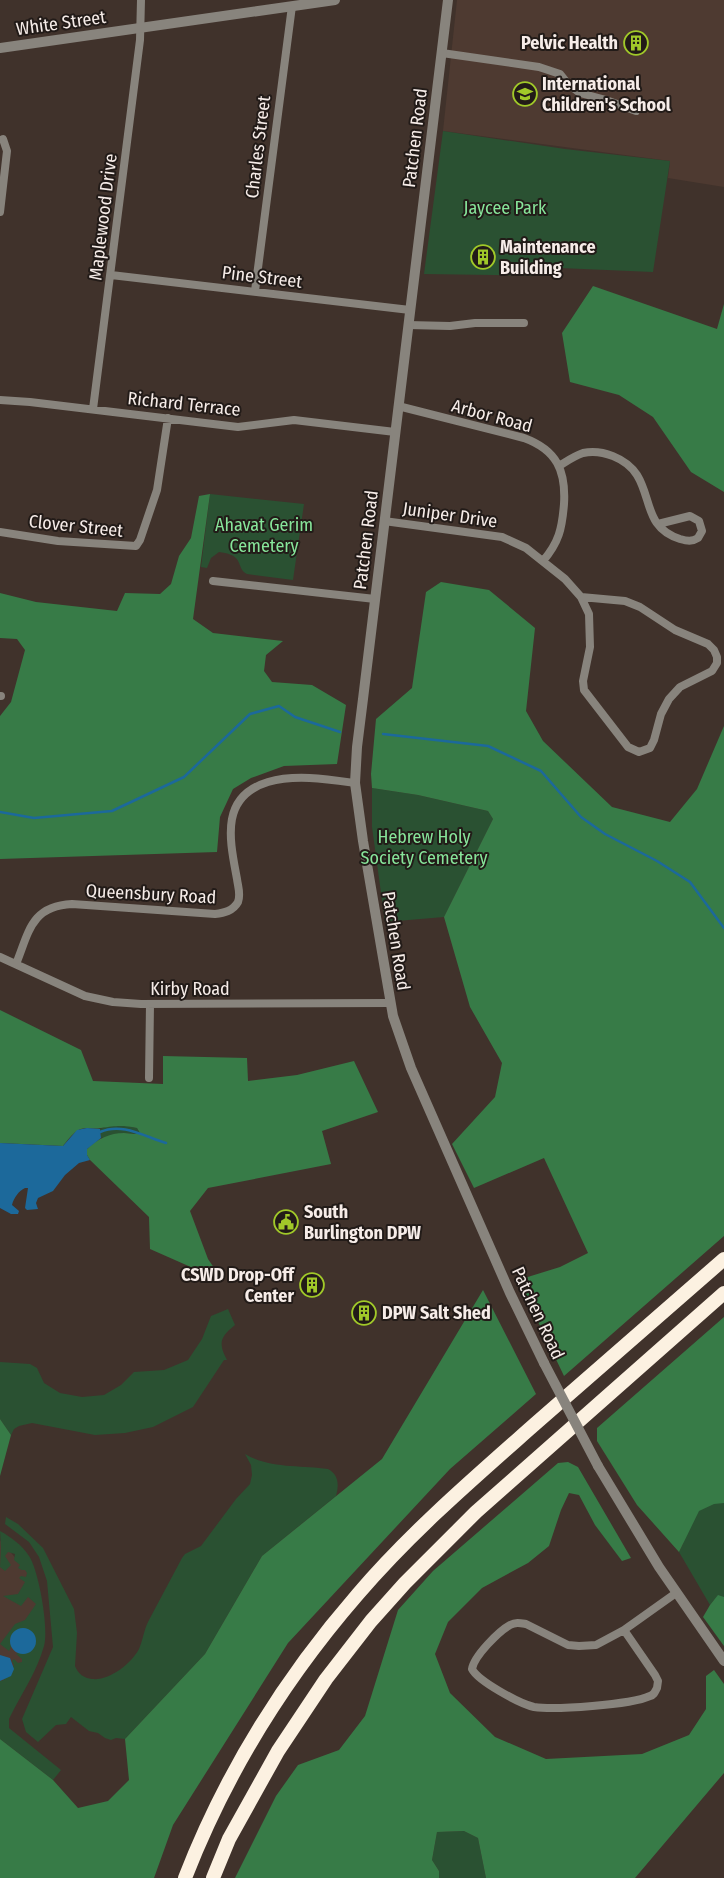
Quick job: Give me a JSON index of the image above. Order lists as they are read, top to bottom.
{
  "streets": {
    "street": [
      "White Street",
      "Patchen Road",
      "Charles Street",
      "Maplewood Drive",
      "Pine Street",
      "Richard Terrace",
      "Arbor Road",
      "Juniper Drive",
      "Clover Street",
      "Queensbury Road",
      "Kirby Road"
    ]
  },
  "crossings": [
    ["White Street", "Charles Street"],
    ["White Street", "Maplewood Drive"],
    ["Patchen Road", "Pine Street"],
    ["Patchen Road", "Richard Terrace"],
    ["Patchen Road", "Arbor Road"],
    ["Patchen Road", "Juniper Drive"],
    ["Patchen Road", "Queensbury Road"],
    ["Patchen Road", "Kirby Road"],
    ["Charles Street", "Pine Street"],
    ["Maplewood Drive", "Pine Street"],
    ["Maplewood Drive", "Richard Terrace"],
    ["Richard Terrace", "Clover Street"],
    ["Arbor Road", "Juniper Drive"],
    ["Queensbury Road", "Kirby Road"]
  ],
  "parks": ["Jaycee Park", "Ahavat Gerim Cemetery", "Hebrew Holy Society Cemetery"],
  "places": {
    "building": [
      "Pelvic Health",
      "Maintenance Building",
      "CSWD Drop-Off Center",
      "DPW Salt Shed"
    ],
    "school or university": ["International Children's School"],
    "public building": ["South Burlington DPW"]
  }
}
